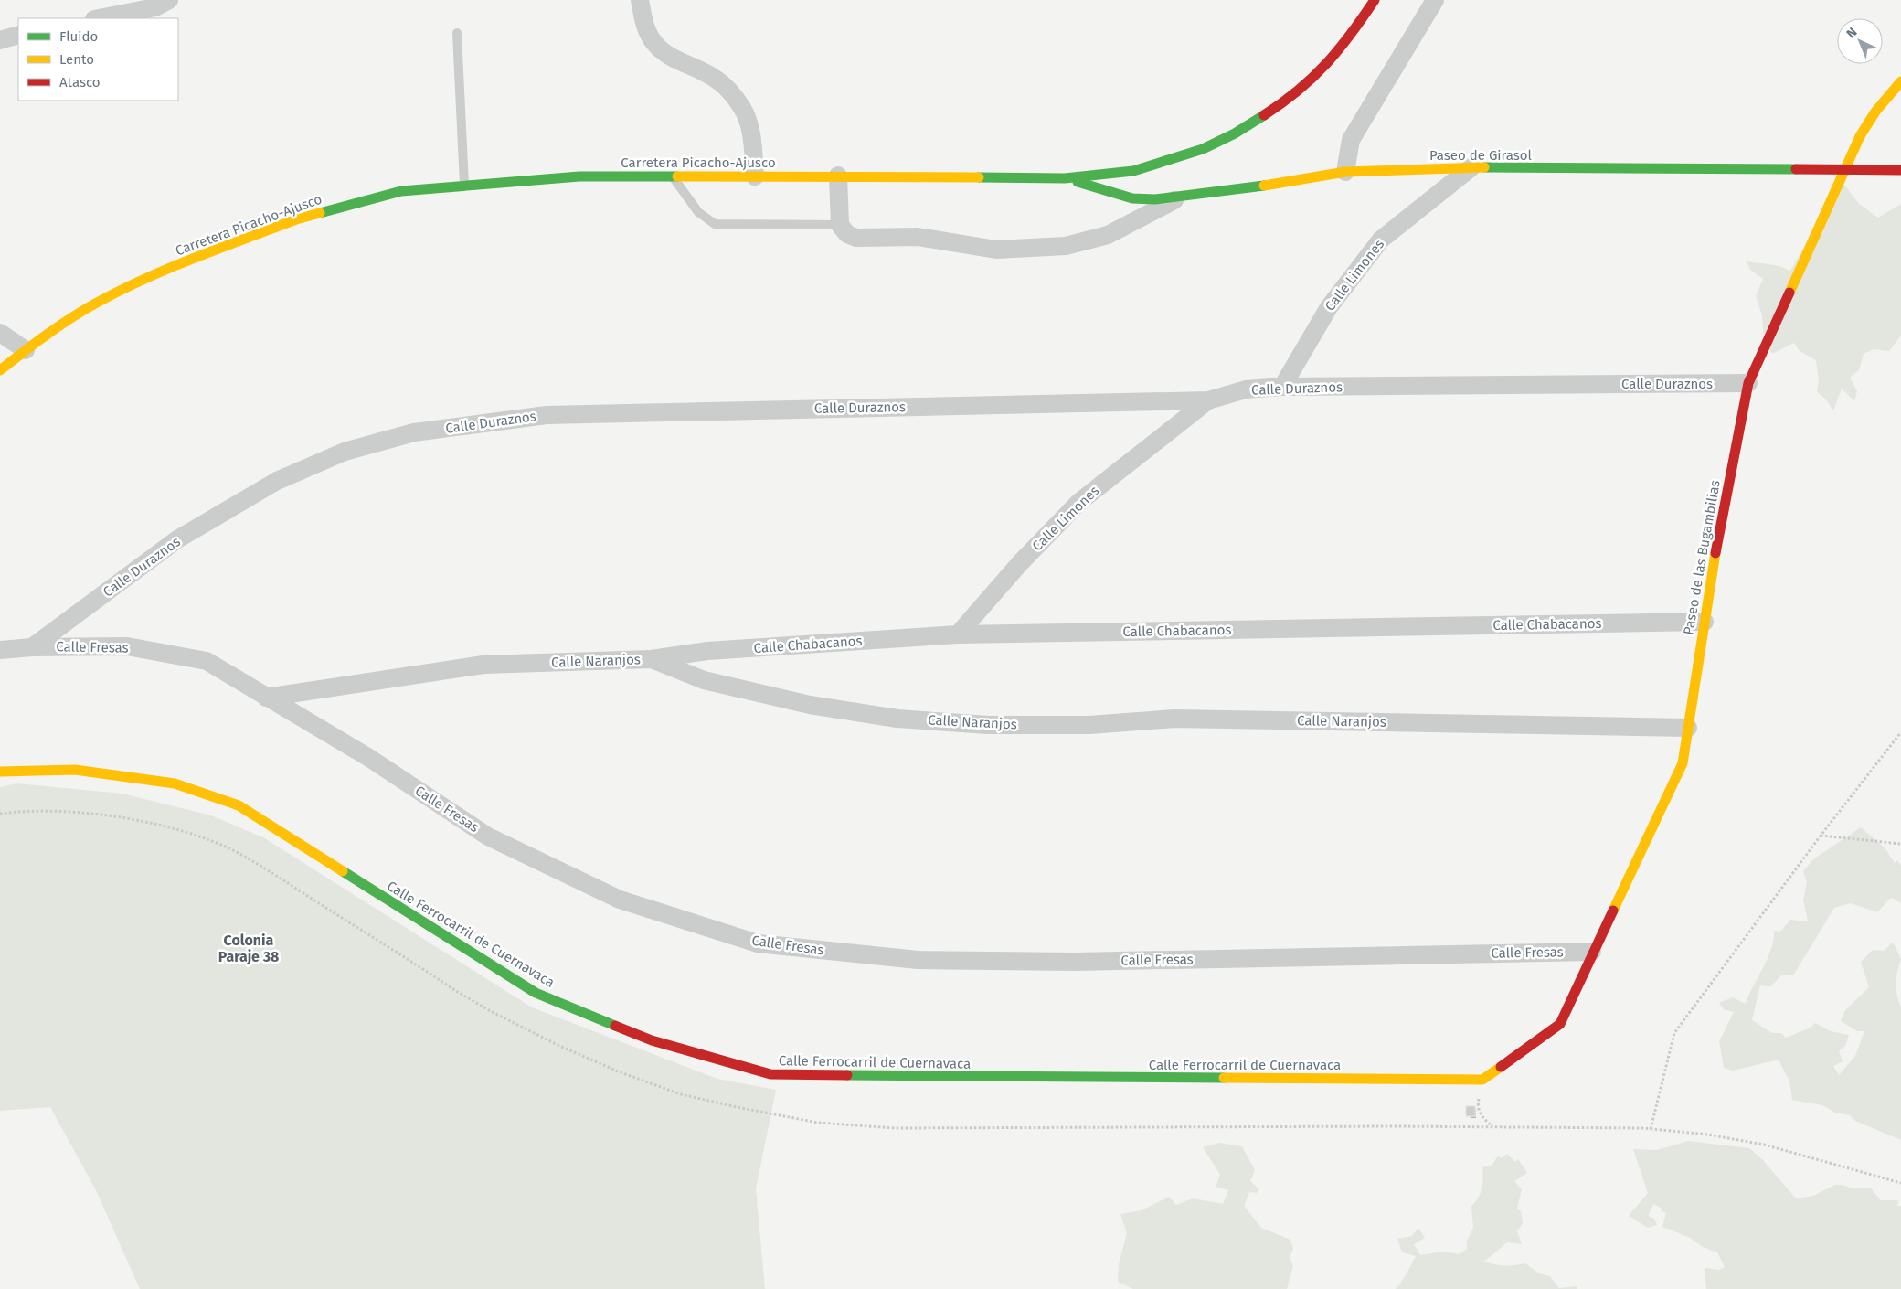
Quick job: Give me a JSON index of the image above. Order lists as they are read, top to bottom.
{
  "streets": {
    "street": [
      "Paseo de Girasol",
      "Carretera Picacho-Ajusco",
      "Calle Limones",
      "Calle Duraznos",
      "Paseo de las Bugambilias",
      "Calle Chabacanos",
      "Calle Fresas",
      "Calle Naranjos",
      "Calle Ferrocarril de Cuernavaca"
    ]
  },
  "crossings": [
    ["Paseo de Girasol", "Carretera Picacho-Ajusco"],
    ["Paseo de Girasol", "Calle Limones"],
    ["Paseo de Girasol", "Paseo de las Bugambilias"],
    ["Calle Limones", "Calle Duraznos"],
    ["Calle Limones", "Calle Chabacanos"],
    ["Calle Duraznos", "Paseo de las Bugambilias"],
    ["Calle Duraznos", "Calle Fresas"],
    ["Paseo de las Bugambilias", "Calle Chabacanos"],
    ["Paseo de las Bugambilias", "Calle Fresas"],
    ["Paseo de las Bugambilias", "Calle Naranjos"],
    ["Calle Chabacanos", "Calle Naranjos"],
    ["Calle Fresas", "Calle Naranjos"]
  ],
  "districts": ["Colonia Paraje 38"],
  "legend": ["Fluido", "Lento", "Atasco"],
  "north": "top left"
}
